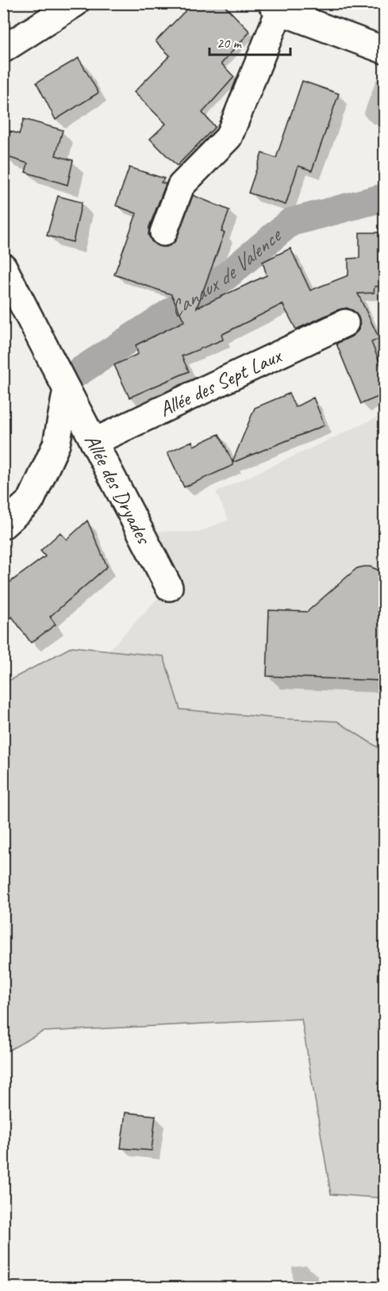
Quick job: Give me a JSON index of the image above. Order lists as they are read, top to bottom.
{
  "streets": {
    "street": ["Allée des Sept Laux", "Allée des Dryades"]
  },
  "crossings": [
    ["Allée des Sept Laux", "Allée des Dryades"]
  ],
  "water": ["Canaux de Valence"],
  "scale_bar": "20 m"
}
